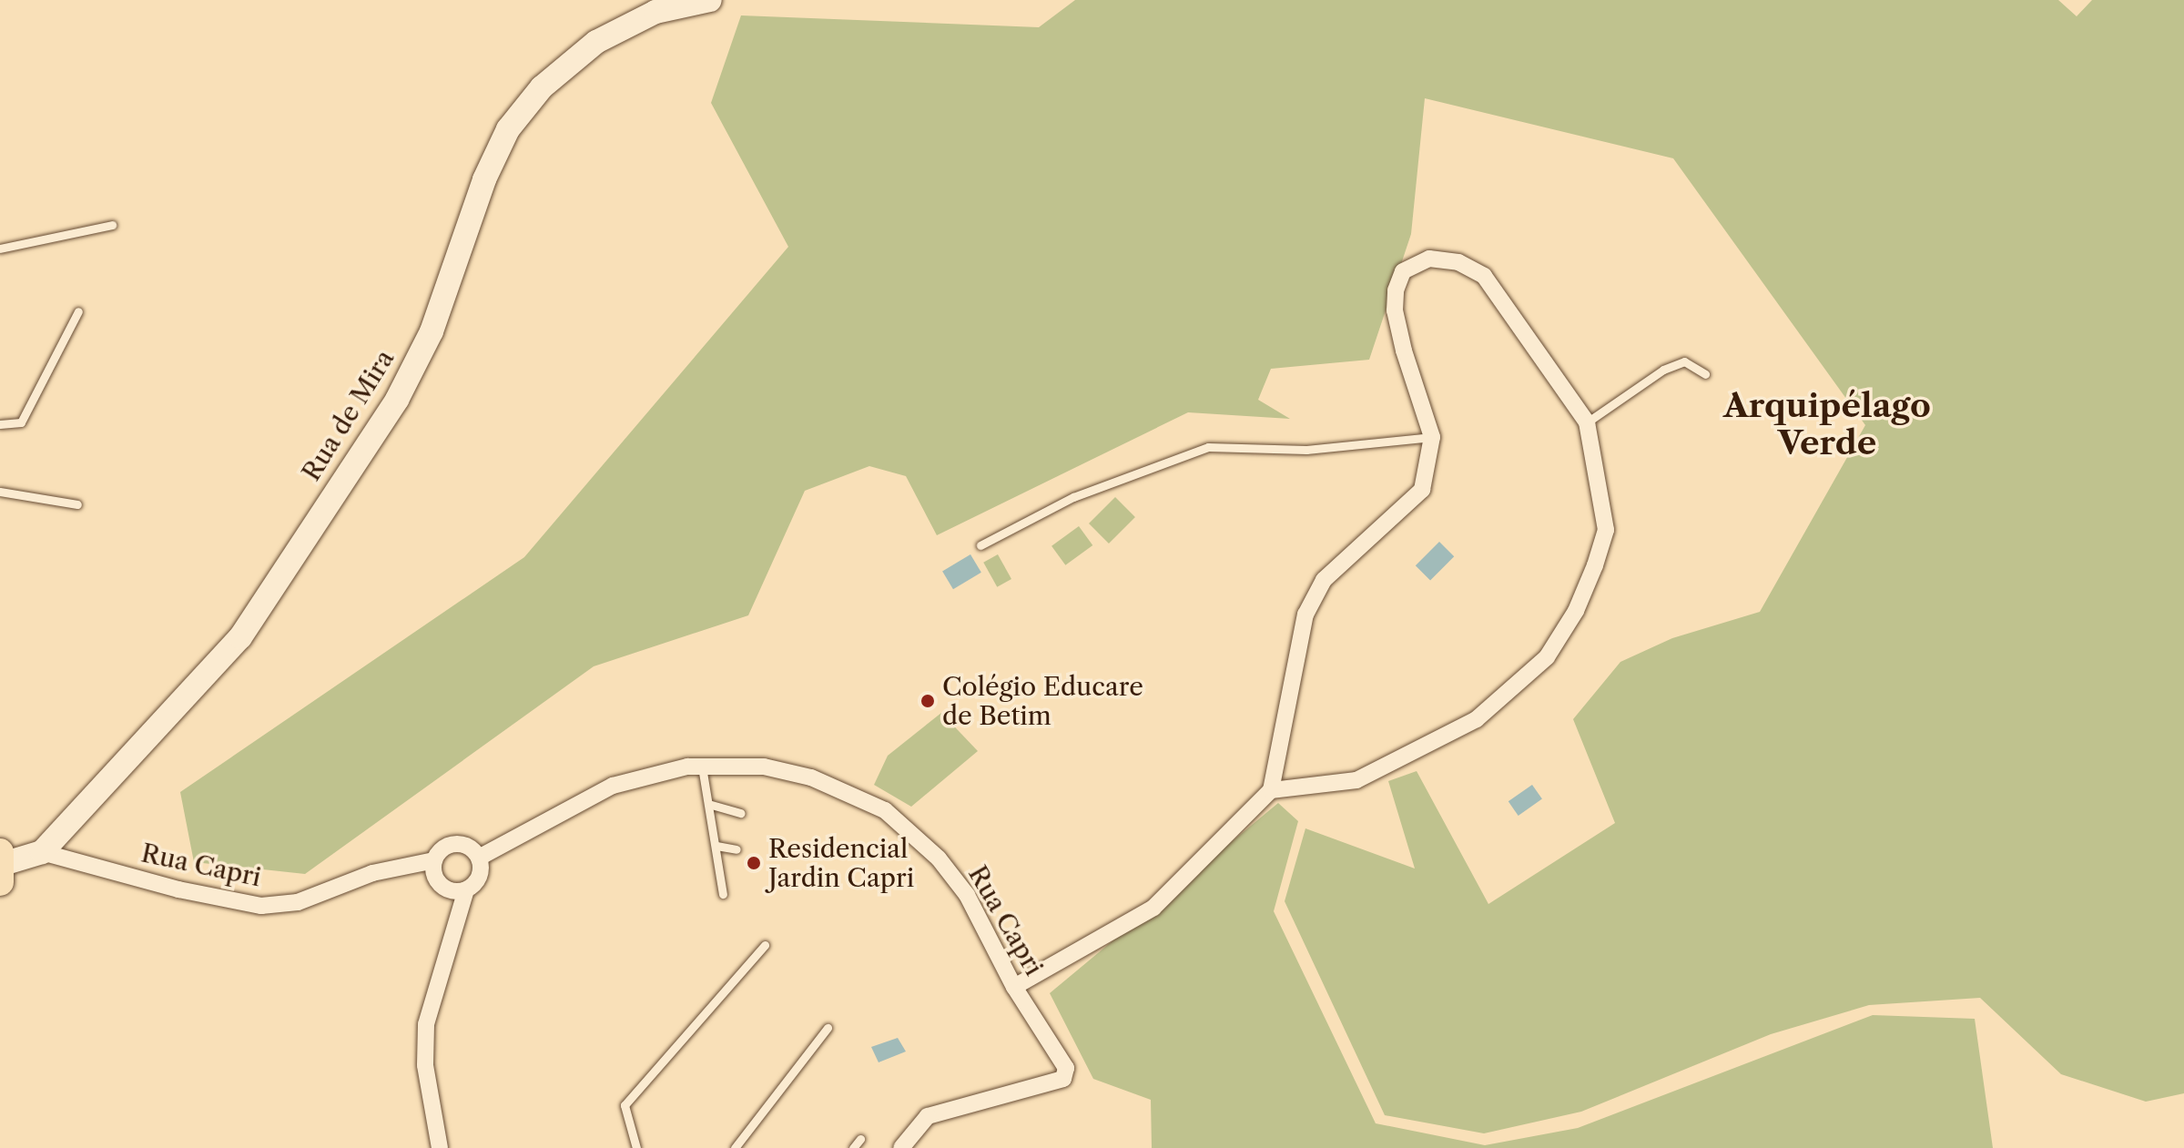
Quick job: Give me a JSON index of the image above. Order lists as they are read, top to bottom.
{
  "streets": {
    "street": ["Rua de Mira", "Rua Capri"]
  },
  "crossings": [
    ["Rua de Mira", "Rua Capri"]
  ],
  "districts": ["Arquipélago Verde"],
  "places": ["Colégio Educare de Betim", "Residencial Jardin Capri"]
}
